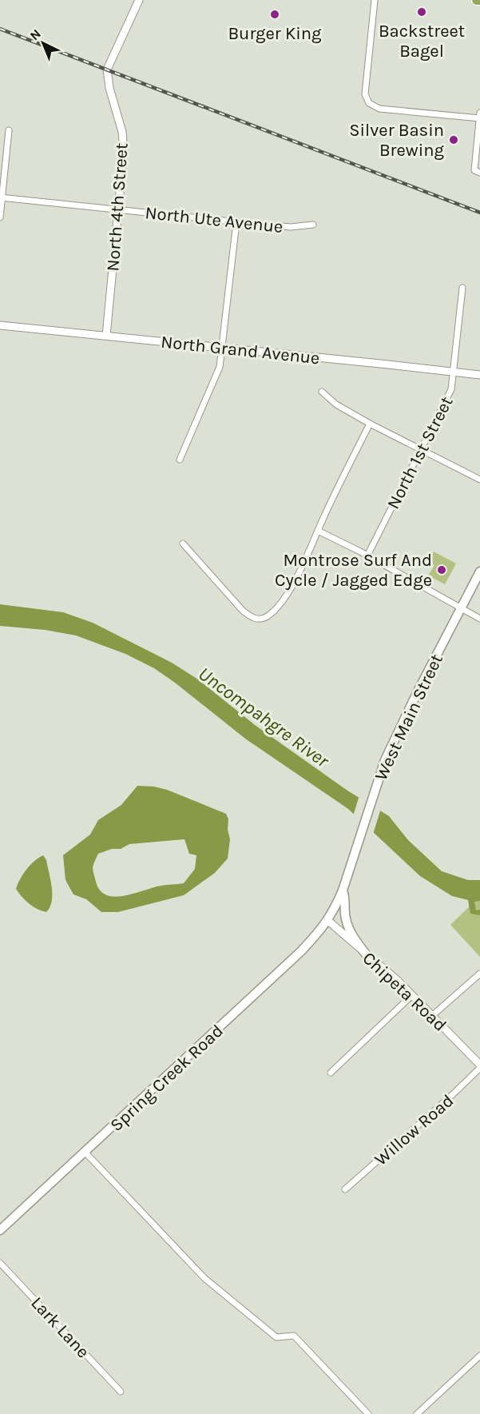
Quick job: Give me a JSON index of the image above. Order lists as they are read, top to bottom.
{
  "streets": {
    "main road": ["West Main Street", "Spring Creek Road"],
    "street": [
      "North 4th Street",
      "North Ute Avenue",
      "North Grand Avenue",
      "North 1st Street",
      "Chipeta Road",
      "Willow Road",
      "Lark Lane"
    ]
  },
  "crossings": [
    ["North 4th Street", "North Ute Avenue"],
    ["North 4th Street", "North Grand Avenue"],
    ["North Grand Avenue", "North 1st Street"],
    ["West Main Street", "Chipeta Road"],
    ["West Main Street", "Spring Creek Road"],
    ["Chipeta Road", "Spring Creek Road"],
    ["Chipeta Road", "Willow Road"]
  ],
  "water": ["Uncompahgre River"],
  "places": [
    "Backstreet Bagel",
    "Burger King",
    "Silver Basin Brewing",
    "Montrose Surf And Cycle / Jagged Edge"
  ],
  "north": "top left"
}
